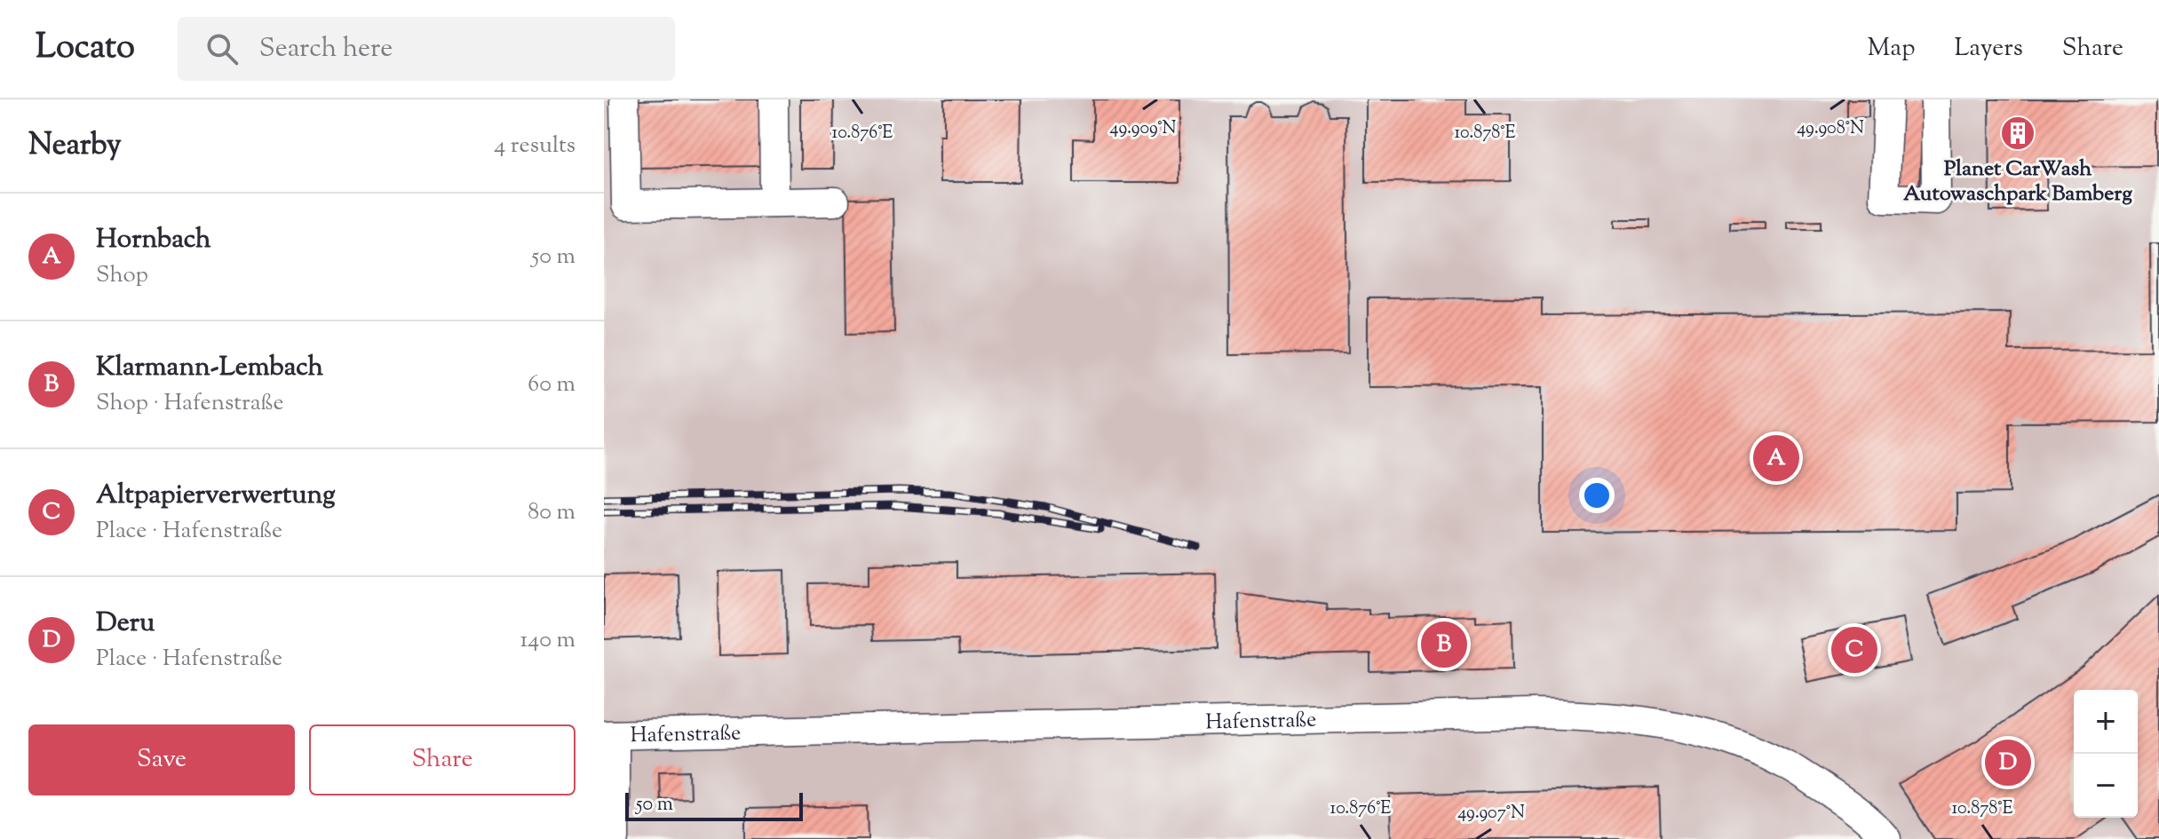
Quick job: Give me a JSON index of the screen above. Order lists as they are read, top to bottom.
{
  "streets": {
    "street": ["Hafenstraße"]
  },
  "places": {
    "building": ["Planet CarWash Autowaschpark Bamberg"]
  },
  "scale_bar": "50 m",
  "page": {
    "header": "Locato",
    "search": "Search here",
    "nav": ["Map", "Layers", "Share"],
    "heading": ["Nearby", "4 results"],
    "list": [
      {
        "mark": "A",
        "name": "Hornbach",
        "note": "Shop",
        "value": "50 m"
      },
      {
        "mark": "B",
        "name": "Klarmann-Lembach",
        "note": "Shop · Hafenstraße",
        "value": "60 m"
      },
      {
        "mark": "C",
        "name": "Altpapierverwertung",
        "note": "Place · Hafenstraße",
        "value": "80 m"
      },
      {
        "mark": "D",
        "name": "Deru",
        "note": "Place · Hafenstraße",
        "value": "140 m"
      }
    ],
    "pins": [
      "A",
      "B",
      "C",
      "D"
    ],
    "map_buttons": ["+", "−"],
    "buttons": ["Save", "Share"],
    "scale": "50 m"
  },
  "coordinates": [
    "49.909°N",
    "49.908°N",
    "10.876°E",
    "10.878°E",
    "49.907°N"
  ]
}
